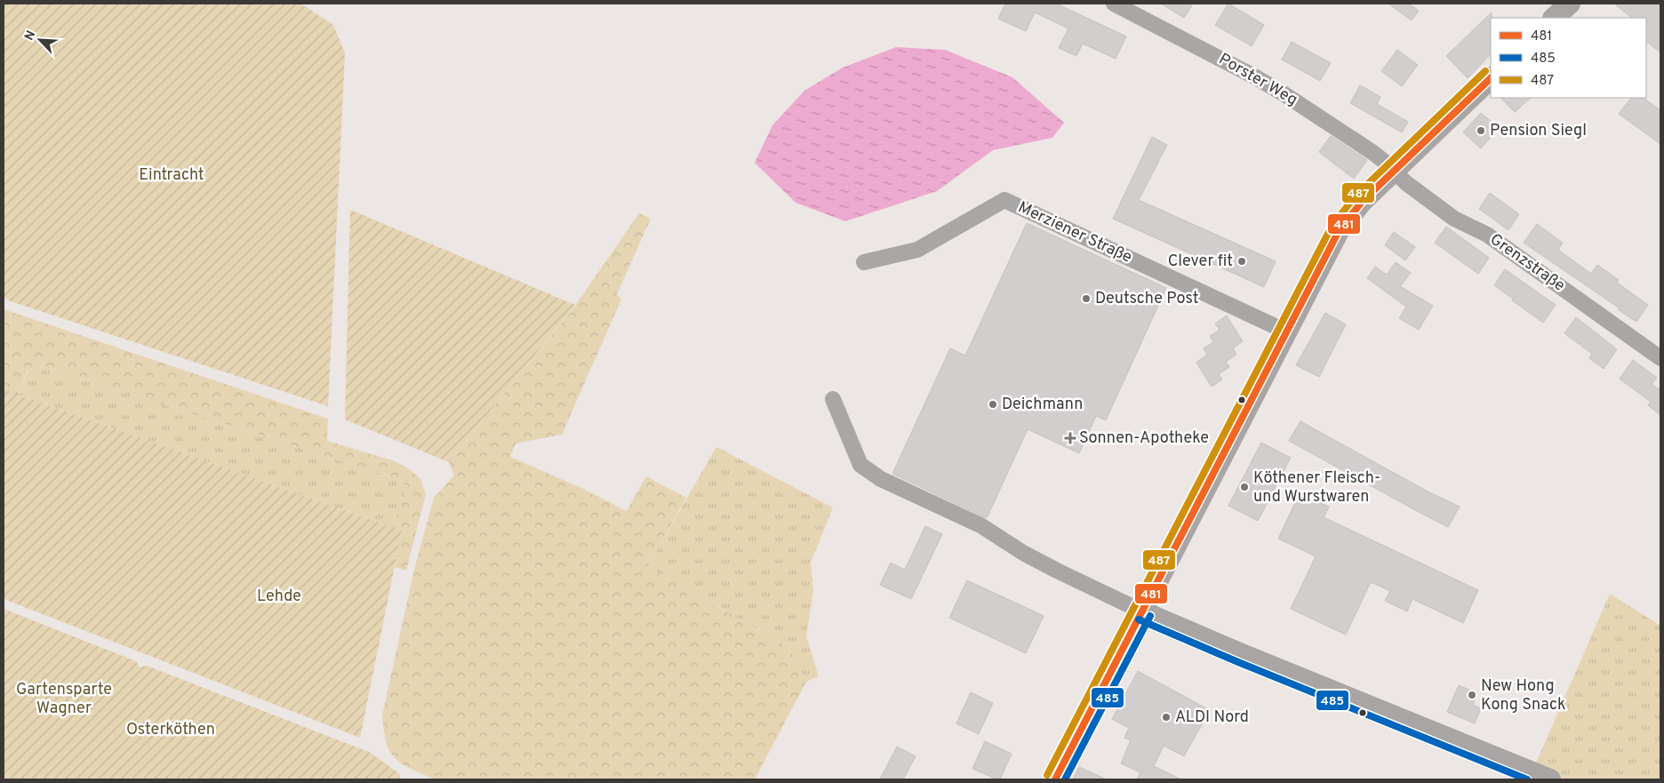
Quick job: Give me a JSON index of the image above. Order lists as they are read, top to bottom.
{
  "streets": {
    "street": ["Porster Weg", "Merziener Straße", "Grenzstraße"]
  },
  "crossings": [
    ["Porster Weg", "Grenzstraße"]
  ],
  "parks": [
    "Eintracht",
    "Lehde",
    "Gartensparte Wagner",
    "Osterköthen"
  ],
  "places": {
    "other": [
      "Pension Siegl",
      "Clever fit",
      "Deutsche Post",
      "Deichmann",
      "Köthener Fleisch- und Wurstwaren",
      "New Hong Kong Snack",
      "ALDI Nord"
    ],
    "health": ["Sonnen-Apotheke"]
  },
  "lines": ["transit line 487", "transit line 481", "transit line 485"],
  "legend": ["481", "485", "487"],
  "north": "top left"
}
